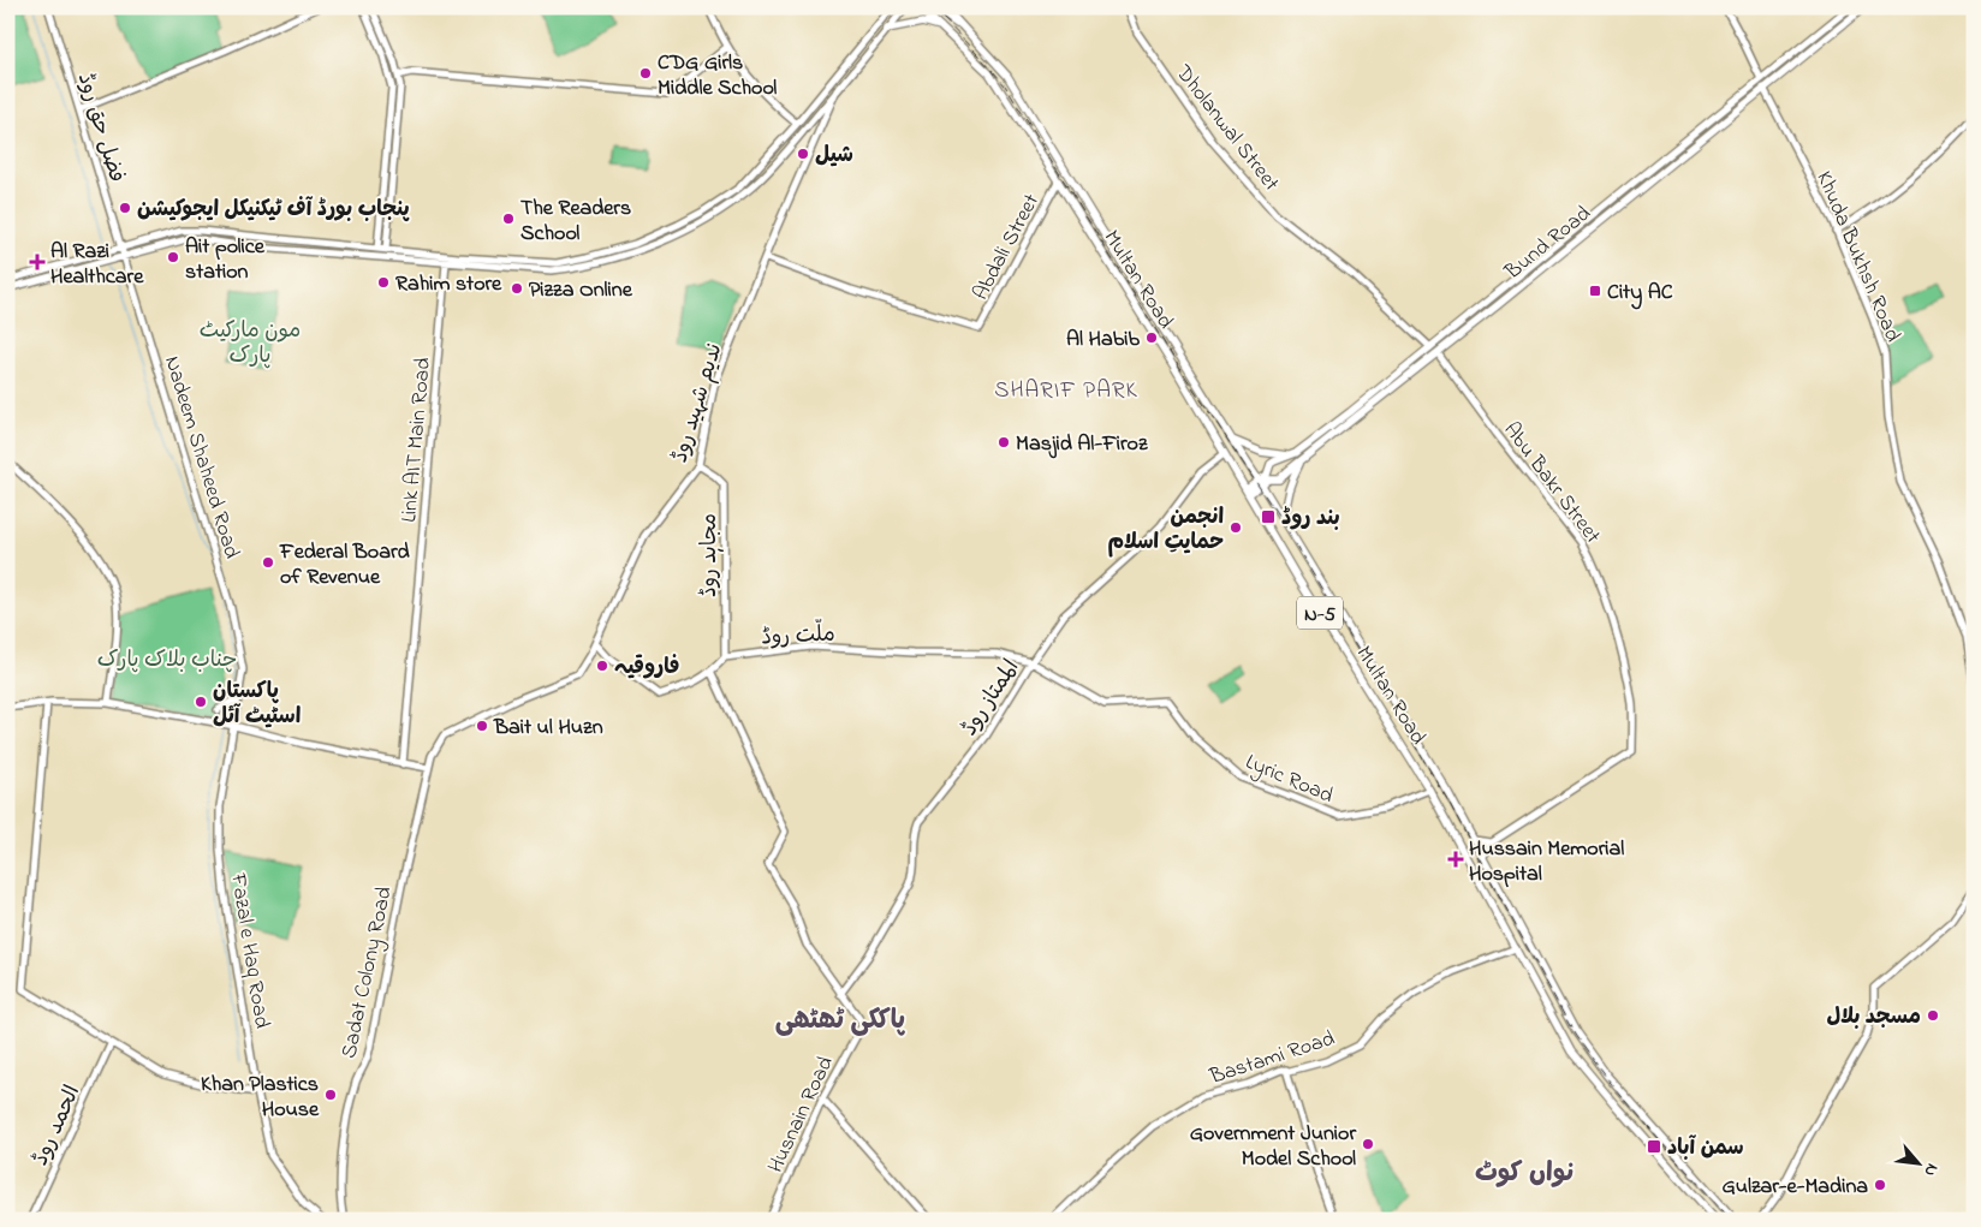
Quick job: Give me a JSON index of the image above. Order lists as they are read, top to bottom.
{
  "streets": {
    "main road": ["Bund Road", "Multan Road", "N-5"],
    "street": [
      "فضل حق روڈ",
      "Dholanwal Street",
      "Abdali Street",
      "Khuda Bukhsh Road",
      "ندیم شہید روڈ",
      "Link AIT Main Road",
      "Nadeem Shaheed Road",
      "Abu Bakr Street",
      "مجاہد روڈ",
      "ملّت روڈ",
      "الممتاز روڈ",
      "Lyric Road",
      "Fazal e Haq Road",
      "Sadat Colony Road",
      "Bastami Road",
      "Husnain Road",
      "الحمد روڈ"
    ]
  },
  "crossings": [
    ["فضل حق روڈ", "Nadeem Shaheed Road"],
    ["Dholanwal Street", "Bund Road"],
    ["Bund Road", "Khuda Bukhsh Road"],
    ["Bund Road", "Multan Road"],
    ["Bund Road", "Abu Bakr Street"],
    ["Abdali Street", "Multan Road"],
    ["Abdali Street", "ندیم شہید روڈ"],
    ["Multan Road", "الممتاز روڈ"],
    ["Multan Road", "Lyric Road"],
    ["Multan Road", "Bastami Road"],
    ["ندیم شہید روڈ", "مجاہد روڈ"],
    ["ندیم شہید روڈ", "Sadat Colony Road"],
    ["Nadeem Shaheed Road", "Fazal e Haq Road"],
    ["مجاہد روڈ", "ملّت روڈ"],
    ["ملّت روڈ", "الممتاز روڈ"],
    ["ملّت روڈ", "Lyric Road"],
    ["الممتاز روڈ", "Lyric Road"],
    ["الممتاز روڈ", "Husnain Road"]
  ],
  "districts": ["SHARIF PARK", "پاککی ٹھٹھی", "نواں کوٹ"],
  "parks": ["مون مارکیٹ پارک", "چناب بلاک پارک"],
  "places": {
    "other": [
      "CDG Girls Middle School",
      "شیل",
      "پنجاب بورڈ آف ٹیکنیکل ایجوکیشن",
      "The Readers School",
      "Ait police station",
      "Rahim store",
      "Pizza Online",
      "Al Habib",
      "Masjid Al-Firoz",
      "انجمن حمایتِ اسلام",
      "Federal Board of Revenue",
      "فاروقیہ",
      "پاکستان اسٹیٹ آئل",
      "Bait ul Huzn",
      "مسجد بلال",
      "Khan Plastics House",
      "Government Junior Model School",
      "Gulzar-e-Madina"
    ],
    "health": ["Al Razi Healthcare", "Hussain Memorial Hospital"],
    "transit": ["City AC", "بند روڈ", "سمن آباد"]
  },
  "north": "bottom right"
}
